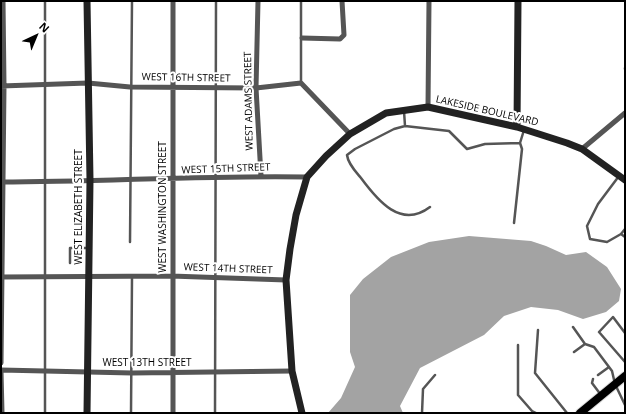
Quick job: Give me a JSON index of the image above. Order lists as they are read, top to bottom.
{
  "streets": {
    "street": [
      "WEST 16TH STREET",
      "WEST ADAMS STREET",
      "LAKESIDE BOULEVARD",
      "WEST 15TH STREET",
      "WEST ELIZABETH STREET",
      "WEST WASHINGTON STREET",
      "WEST 14TH STREET",
      "WEST 13TH STREET"
    ]
  },
  "crossings": [
    ["WEST 16TH STREET", "WEST ADAMS STREET"],
    ["WEST 16TH STREET", "WEST ELIZABETH STREET"],
    ["WEST 16TH STREET", "WEST WASHINGTON STREET"],
    ["WEST ADAMS STREET", "WEST 15TH STREET"],
    ["LAKESIDE BOULEVARD", "WEST 15TH STREET"],
    ["LAKESIDE BOULEVARD", "WEST 14TH STREET"],
    ["LAKESIDE BOULEVARD", "WEST 13TH STREET"],
    ["WEST 15TH STREET", "WEST ELIZABETH STREET"],
    ["WEST 15TH STREET", "WEST WASHINGTON STREET"],
    ["WEST ELIZABETH STREET", "WEST 14TH STREET"],
    ["WEST ELIZABETH STREET", "WEST 13TH STREET"],
    ["WEST WASHINGTON STREET", "WEST 14TH STREET"],
    ["WEST WASHINGTON STREET", "WEST 13TH STREET"]
  ],
  "north": "top right"
}
